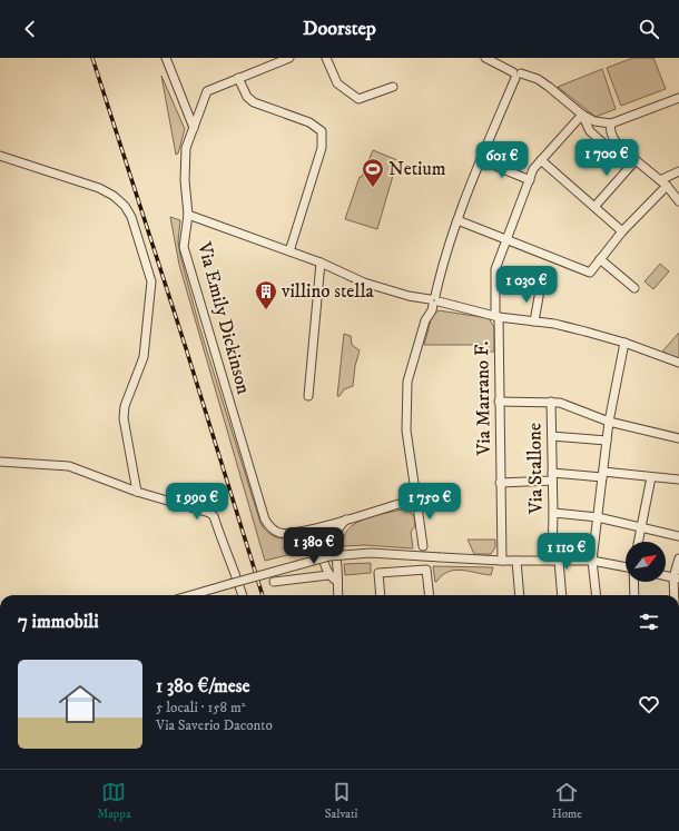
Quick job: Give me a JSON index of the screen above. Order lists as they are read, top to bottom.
{
  "streets": {
    "street": ["Via Emily Dickinson", "Via Marrano F.", "Via Stallone"]
  },
  "crossings": [
    ["Via Emily Dickinson", "Via Marrano F."]
  ],
  "places": {
    "sports": ["Netium"],
    "building": ["villino stella"]
  },
  "north": "top right",
  "page": {
    "header": "Doorstep",
    "price": [
      "1 700 €",
      "601 €",
      "1 030 €",
      "1 990 €",
      "1 750 €",
      "1 380 €",
      "1 110 €"
    ],
    "heading": "7 immobili",
    "list": [
      {
        "name": "1 380 €/mese",
        "note": "5 locali · 158 m² · Via Saverio Daconto"
      }
    ],
    "tabs": ["Mappa", "Salvati", "Home"]
  }
}
